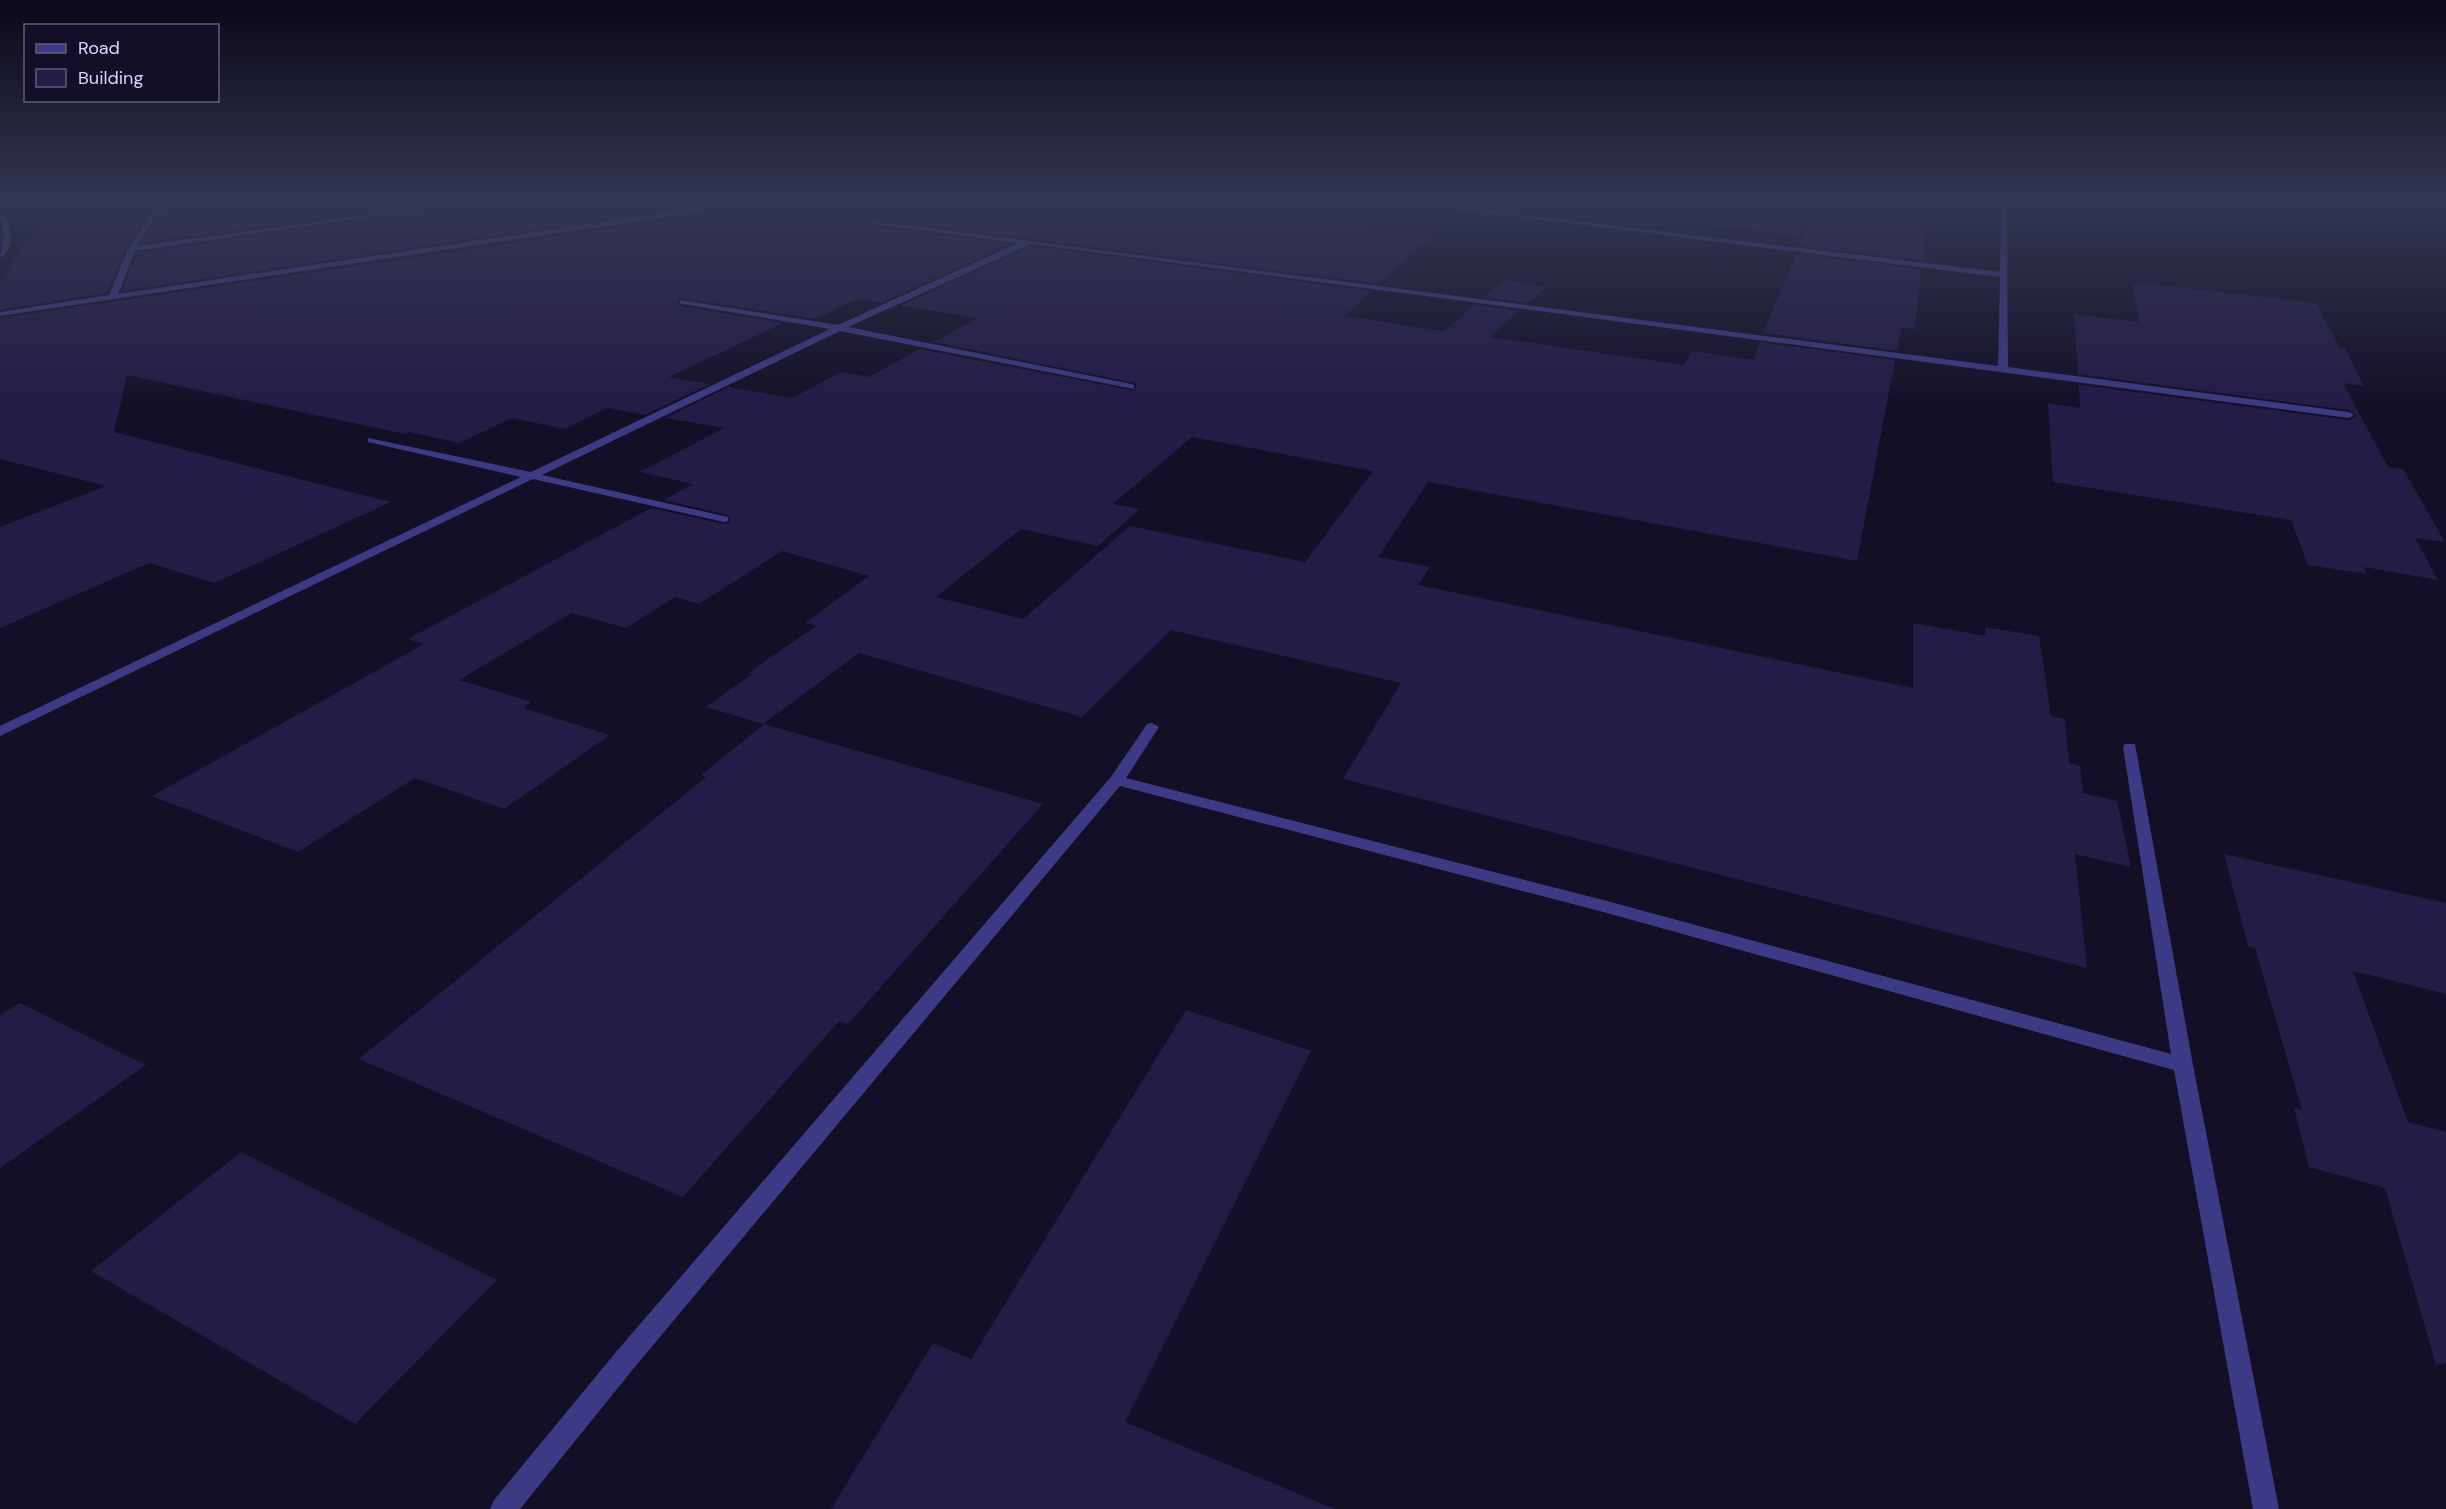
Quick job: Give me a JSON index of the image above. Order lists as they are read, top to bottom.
{
  "legend": ["Road", "Building"]
}
